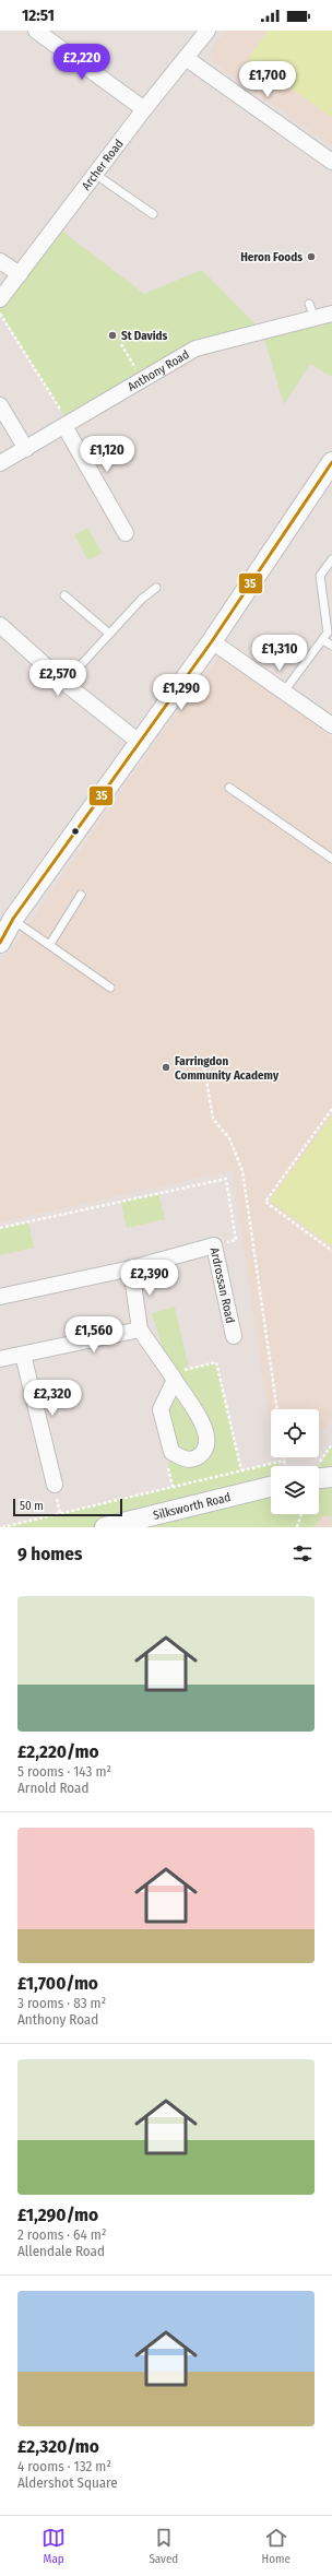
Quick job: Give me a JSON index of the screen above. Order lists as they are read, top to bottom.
{
  "streets": {
    "street": [
      "Archer Road",
      "Anthony Road",
      "Ardrossan Road",
      "Silksworth Road"
    ]
  },
  "places": ["Heron Foods", "St Davids", "Farringdon Community Academy"],
  "lines": ["transit line 35"],
  "scale_bar": "50 m",
  "page": {
    "status": "12:51",
    "price": [
      "£2,220",
      "£1,700",
      "£1,120",
      "£1,310",
      "£2,570",
      "£1,290",
      "£2,390",
      "£1,560",
      "£2,320"
    ],
    "scale": "50 m",
    "heading": "9 homes",
    "list": [
      {
        "name": "£2,220/mo",
        "note": "5 rooms · 143 m² · Arnold Road"
      },
      {
        "name": "£1,700/mo",
        "note": "3 rooms · 83 m² · Anthony Road"
      },
      {
        "name": "£1,290/mo",
        "note": "2 rooms · 64 m² · Allendale Road"
      },
      {
        "name": "£2,320/mo",
        "note": "4 rooms · 132 m² · Aldershot Square"
      }
    ],
    "tabs": ["Map", "Saved", "Home"]
  }
}
